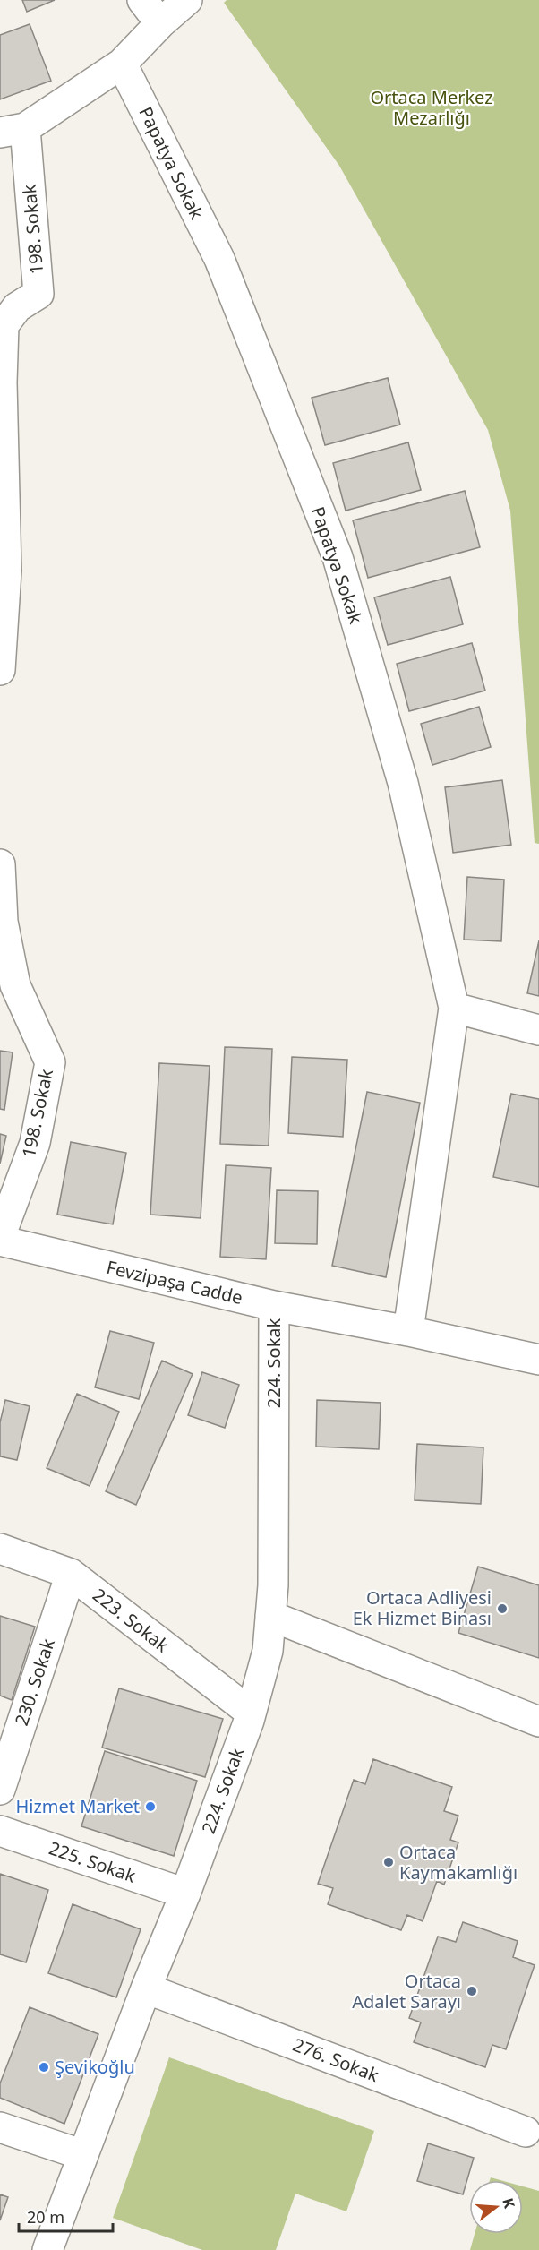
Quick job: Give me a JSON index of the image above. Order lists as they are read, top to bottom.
{
  "streets": {
    "street": [
      "Papatya Sokak",
      "198. Sokak",
      "Fevzipaşa Cadde",
      "224. Sokak",
      "223. Sokak",
      "230. Sokak",
      "225. Sokak",
      "276. Sokak"
    ]
  },
  "crossings": [
    ["198. Sokak", "Fevzipaşa Cadde"],
    ["Fevzipaşa Cadde", "224. Sokak"],
    ["224. Sokak", "223. Sokak"],
    ["224. Sokak", "225. Sokak"],
    ["224. Sokak", "276. Sokak"],
    ["223. Sokak", "230. Sokak"]
  ],
  "parks": ["Ortaca Merkez Mezarlığı"],
  "places": [
    "Ortaca Adliyesi Ek Hizmet Binası",
    "Hizmet Market",
    "Ortaca Kaymakamlığı",
    "Ortaca Adalet Sarayı",
    "Şevikoğlu"
  ],
  "scale_bar": "20 m",
  "north": "right"
}
